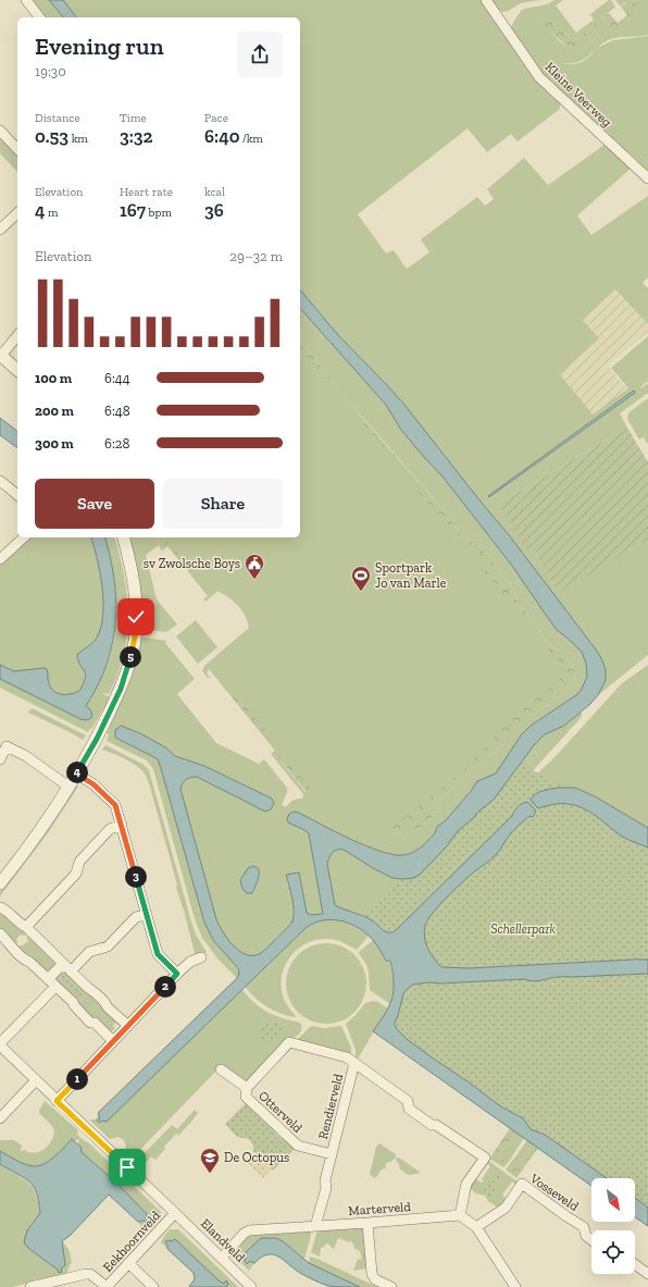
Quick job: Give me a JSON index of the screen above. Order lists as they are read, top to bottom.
{
  "streets": {
    "street": [
      "Kleine Veerweg",
      "Rendierveld",
      "Otterveld",
      "Vosseveld",
      "Marterveld",
      "Elandveld",
      "Eekhoornveld"
    ]
  },
  "crossings": [
    ["Rendierveld", "Otterveld"],
    ["Rendierveld", "Marterveld"],
    ["Marterveld", "Elandveld"],
    ["Elandveld", "Eekhoornveld"]
  ],
  "parks": ["Schellerpark"],
  "places": {
    "public building": ["sv Zwolsche Boys"],
    "sports": ["Sportpark Jo van Marle"],
    "school or university": ["De Octopus"]
  },
  "north": "bottom right",
  "page": {
    "heading": ["Evening run", "19:30"],
    "stats": [
      ["Distance", "0.53 km"],
      ["Time", "3:32"],
      ["Pace", "6:40 /km"],
      ["Elevation", "4 m"],
      ["Heart rate", "167 bpm"],
      ["kcal", "36"]
    ],
    "chart": ["Elevation", "29–32 m"],
    "list": [
      {
        "name": "100 m",
        "note": "6:44"
      },
      {
        "name": "200 m",
        "note": "6:48"
      },
      {
        "name": "300 m",
        "note": "6:28"
      }
    ],
    "buttons": ["Save", "Share"],
    "pins": [
      "5",
      "4",
      "3",
      "2",
      "1"
    ]
  }
}
